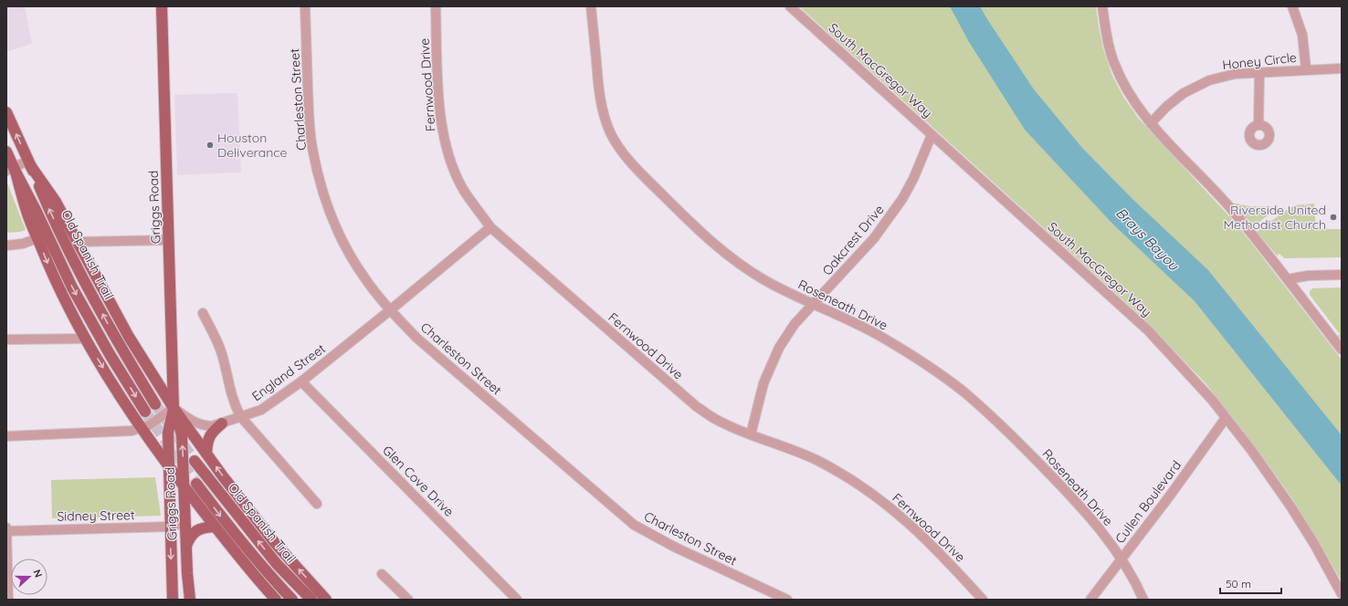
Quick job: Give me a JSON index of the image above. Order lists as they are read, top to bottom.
{
  "streets": {
    "main road": ["Griggs Road", "Old Spanish Trail"],
    "street": [
      "Honey Circle",
      "South MacGregor Way",
      "Fernwood Drive",
      "Charleston Street",
      "Oakcrest Drive",
      "Roseneath Drive",
      "England Street",
      "Glen Cove Drive",
      "Cullen Boulevard",
      "Sidney Street"
    ]
  },
  "crossings": [
    ["South MacGregor Way", "Oakcrest Drive"],
    ["South MacGregor Way", "Cullen Boulevard"],
    ["Fernwood Drive", "Oakcrest Drive"],
    ["Fernwood Drive", "England Street"],
    ["Charleston Street", "England Street"],
    ["Griggs Road", "England Street"],
    ["Griggs Road", "Sidney Street"],
    ["Oakcrest Drive", "Roseneath Drive"],
    ["Roseneath Drive", "Cullen Boulevard"],
    ["England Street", "Glen Cove Drive"]
  ],
  "water": ["Brays Bayou"],
  "places": ["Houston Deliverance", "Riverside United Methodist Church"],
  "scale_bar": "50 m",
  "north": "right"
}
